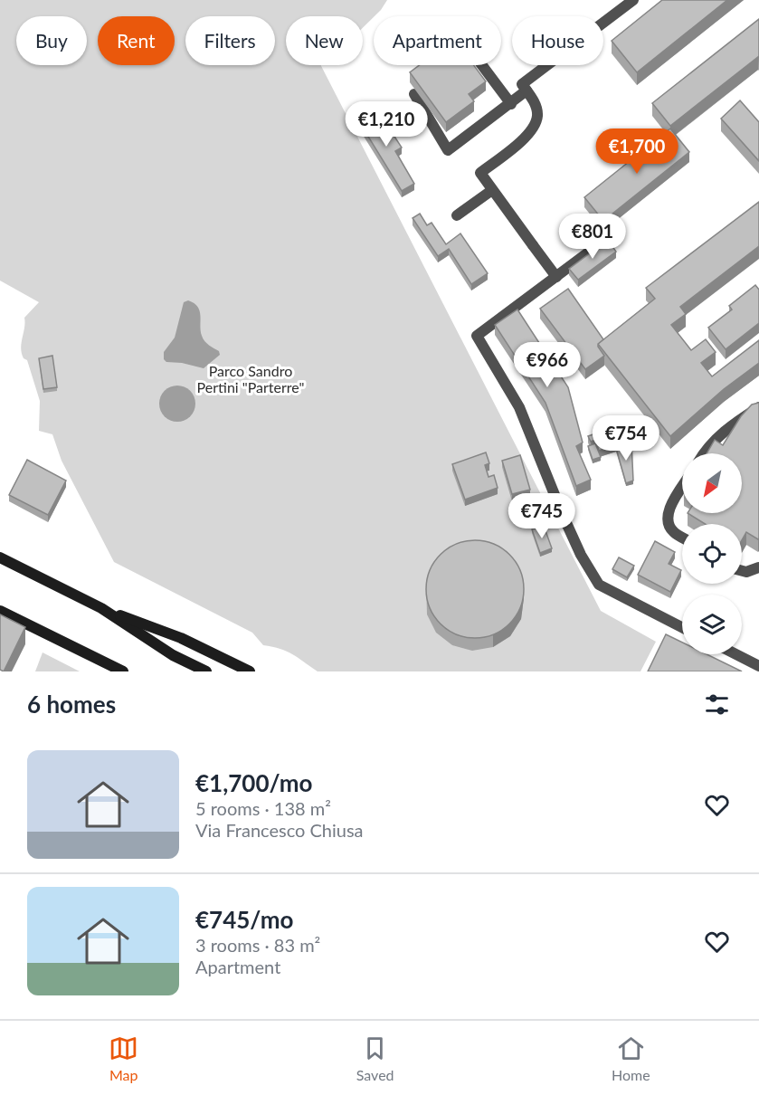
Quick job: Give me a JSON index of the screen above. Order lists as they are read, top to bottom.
{
  "parks": ["Parco Sandro Pertini \"Parterre\""],
  "north": "bottom left",
  "page": {
    "chip": [
      "Buy",
      "Rent",
      "Filters",
      "New",
      "Apartment",
      "House"
    ],
    "price": [
      "€1,210",
      "€1,700",
      "€801",
      "€966",
      "€754",
      "€745"
    ],
    "heading": "6 homes",
    "list": [
      {
        "name": "€1,700/mo",
        "note": "5 rooms · 138 m² · Via Francesco Chiusa"
      },
      {
        "name": "€745/mo",
        "note": "3 rooms · 83 m² · Apartment"
      }
    ],
    "tabs": ["Map", "Saved", "Home"]
  }
}
